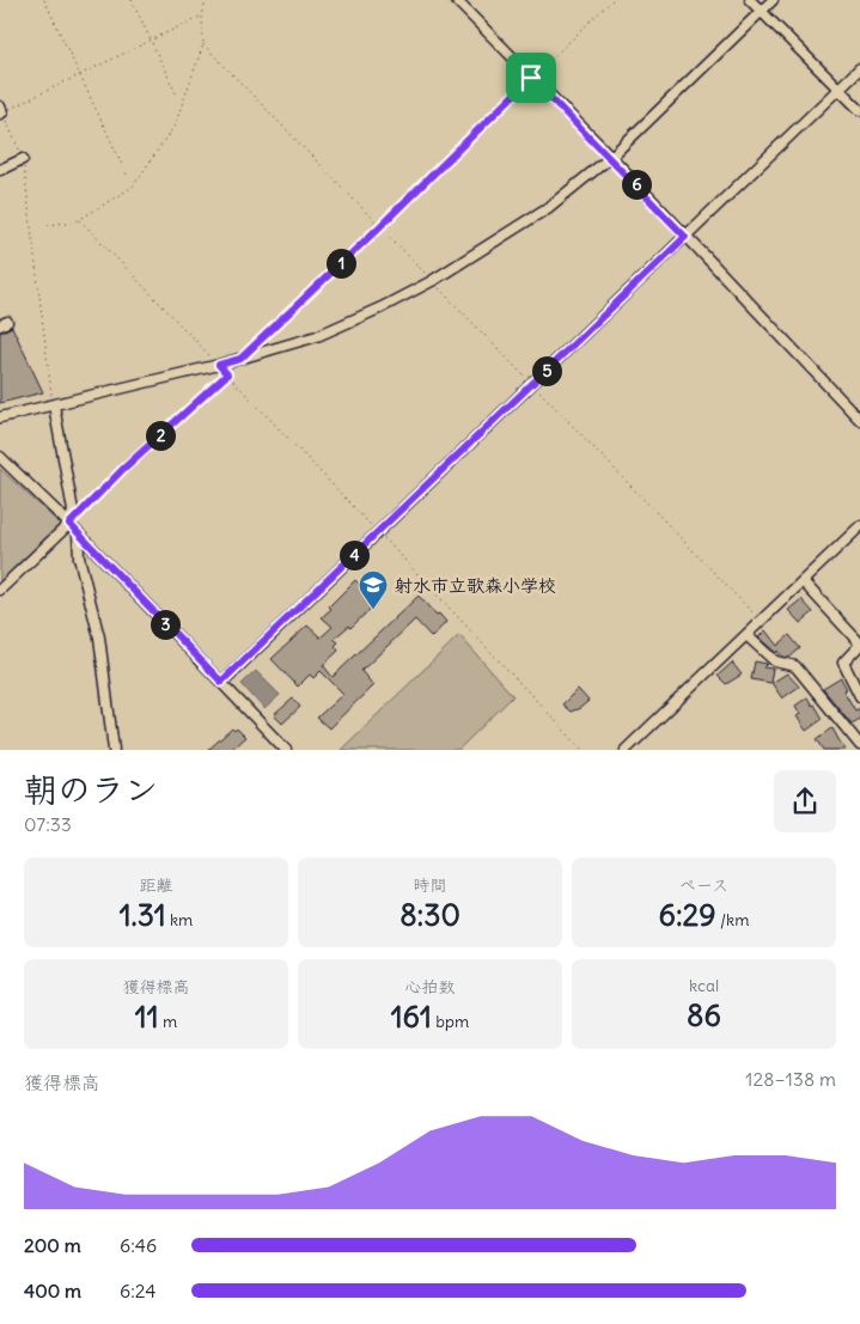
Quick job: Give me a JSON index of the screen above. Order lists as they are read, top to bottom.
{
  "places": {
    "school or university": ["射水市立歌森小学校"]
  },
  "page": {
    "pins": [
      "6",
      "1",
      "5",
      "2",
      "4",
      "3"
    ],
    "heading": ["朝のラン", "07:33"],
    "stats": [
      ["距離", "1.31 km"],
      ["時間", "8:30"],
      ["ペース", "6:29 /km"],
      ["獲得標高", "11 m"],
      ["心拍数", "161 bpm"],
      ["kcal", "86"]
    ],
    "chart": ["獲得標高", "128–138 m"],
    "list": [
      {
        "name": "200 m",
        "note": "6:46"
      },
      {
        "name": "400 m",
        "note": "6:24"
      }
    ]
  }
}
